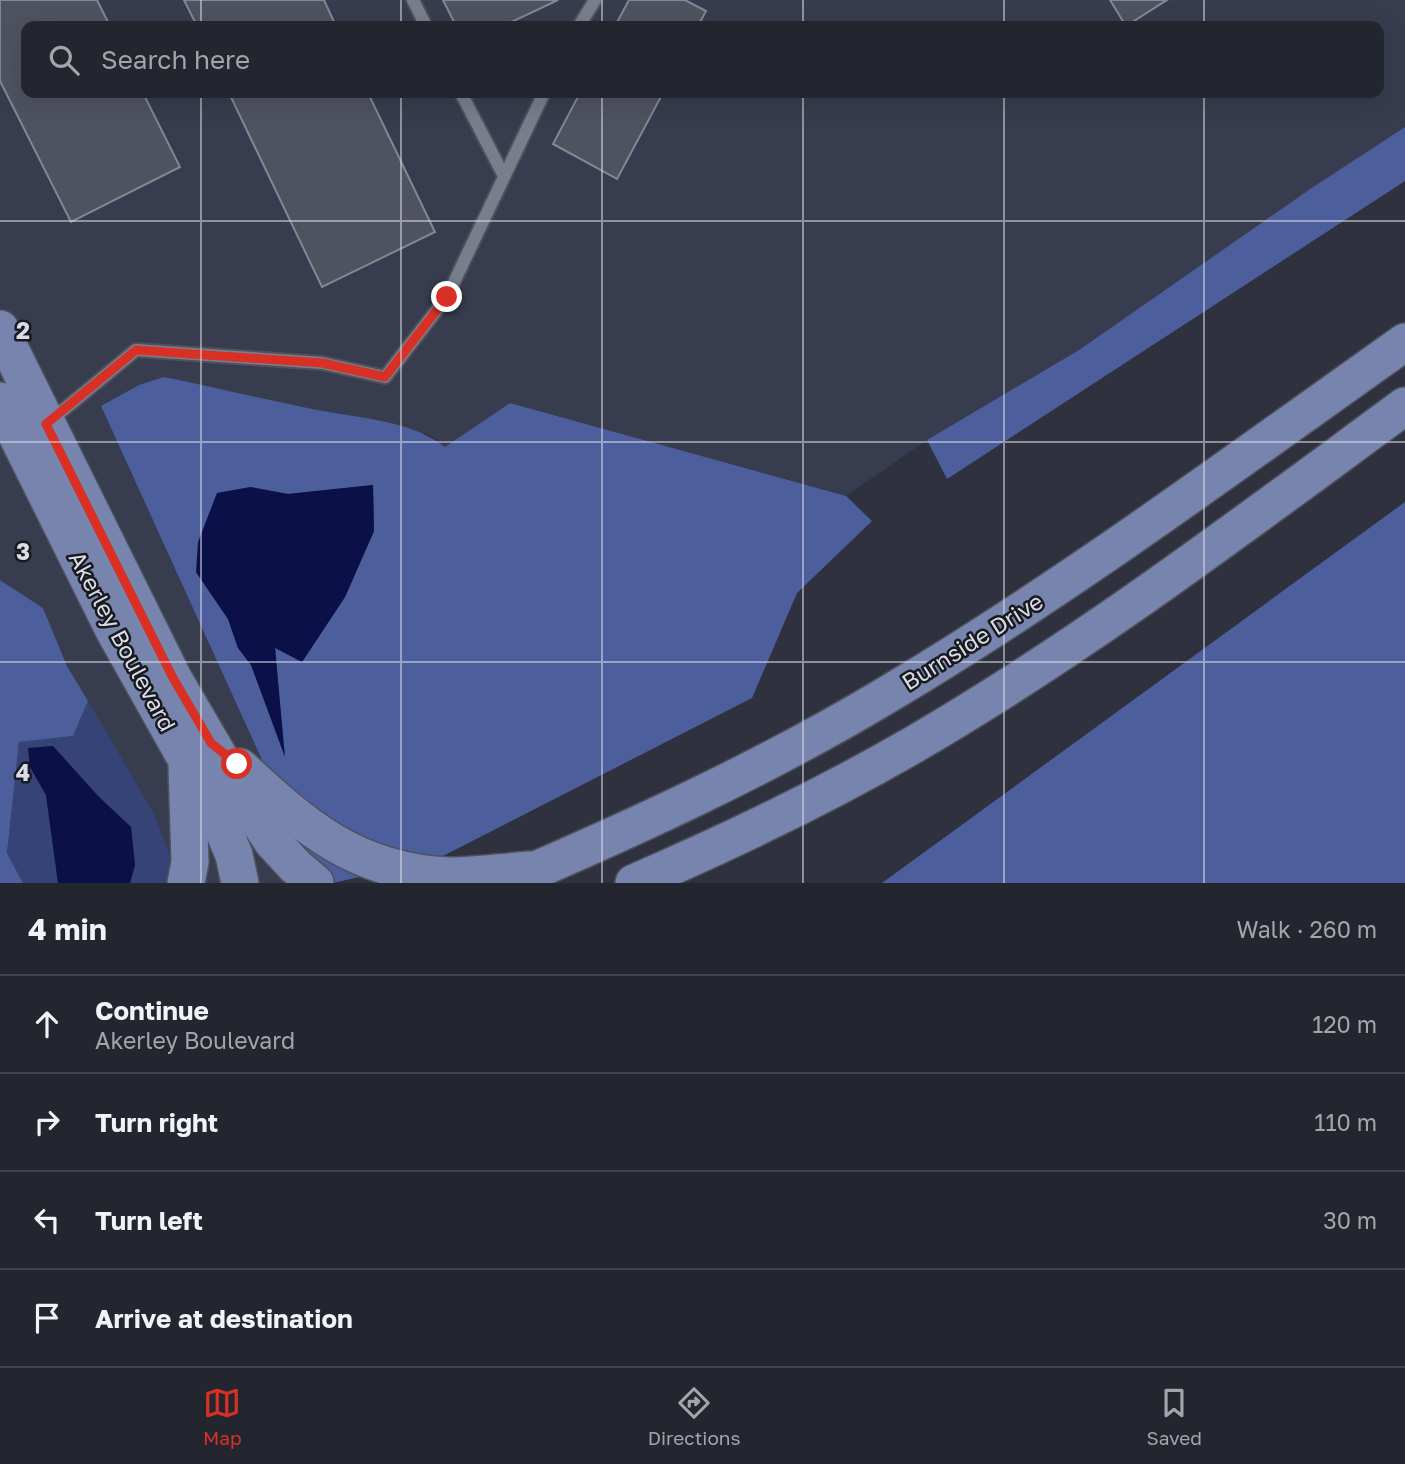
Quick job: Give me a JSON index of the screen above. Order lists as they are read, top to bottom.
{
  "streets": {
    "main road": ["Akerley Boulevard", "Burnside Drive"]
  },
  "crossings": [
    ["Akerley Boulevard", "Burnside Drive"]
  ],
  "page": {
    "search": "Search here",
    "heading": ["4 min", "Walk · 260 m"],
    "list": [
      ["Continue", "Akerley Boulevard", "120 m"],
      ["Turn right", "110 m"],
      ["Turn left", "30 m"],
      "Arrive at destination"
    ],
    "nav": ["Map", "Directions", "Saved"]
  },
  "grid": {
    "rows": ["2", "3", "4"]
  }
}
